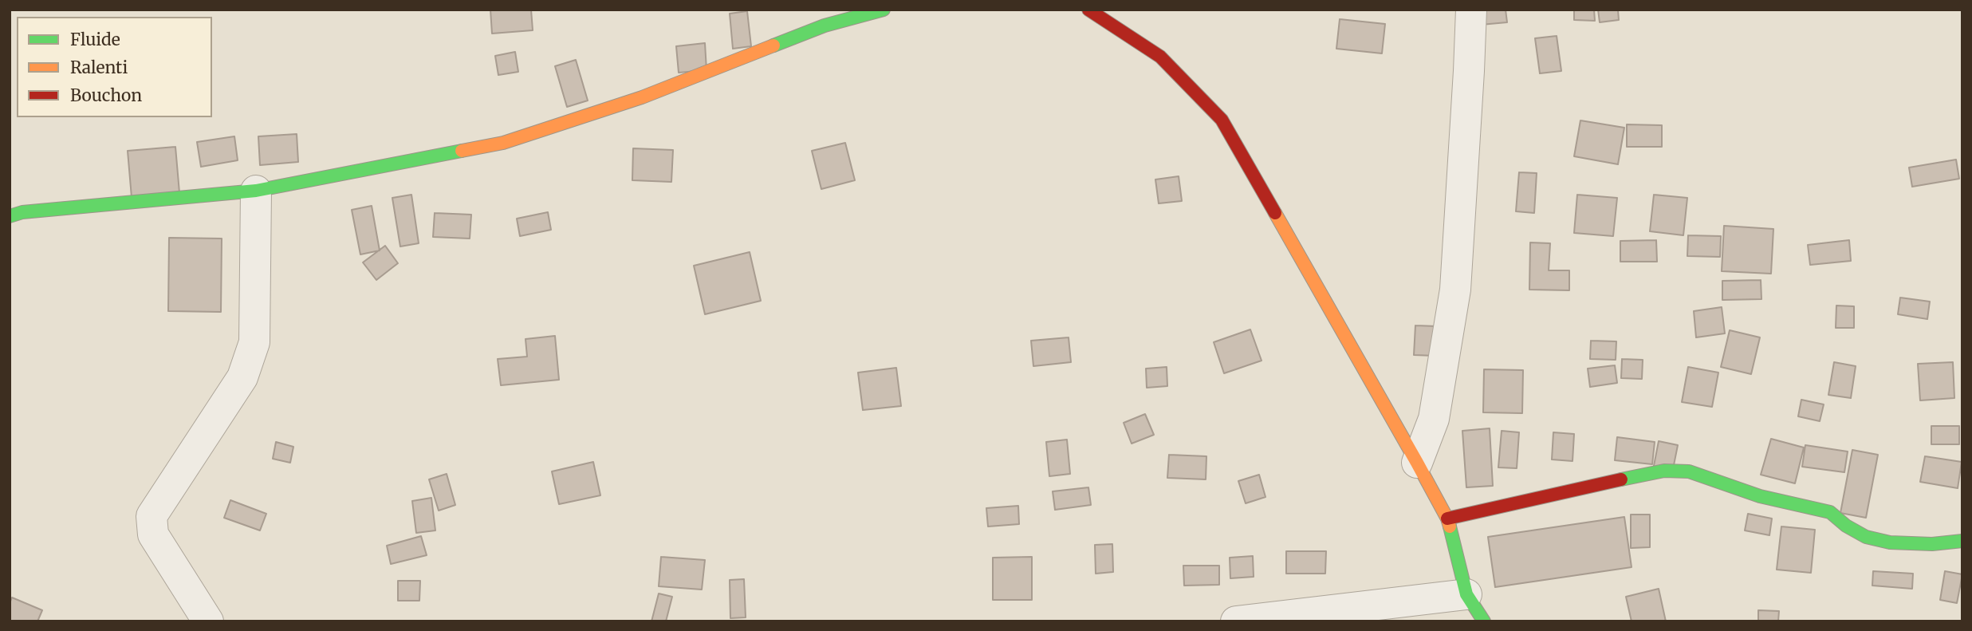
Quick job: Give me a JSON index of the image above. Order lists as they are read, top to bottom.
{
  "legend": ["Fluide", "Ralenti", "Bouchon"]
}
